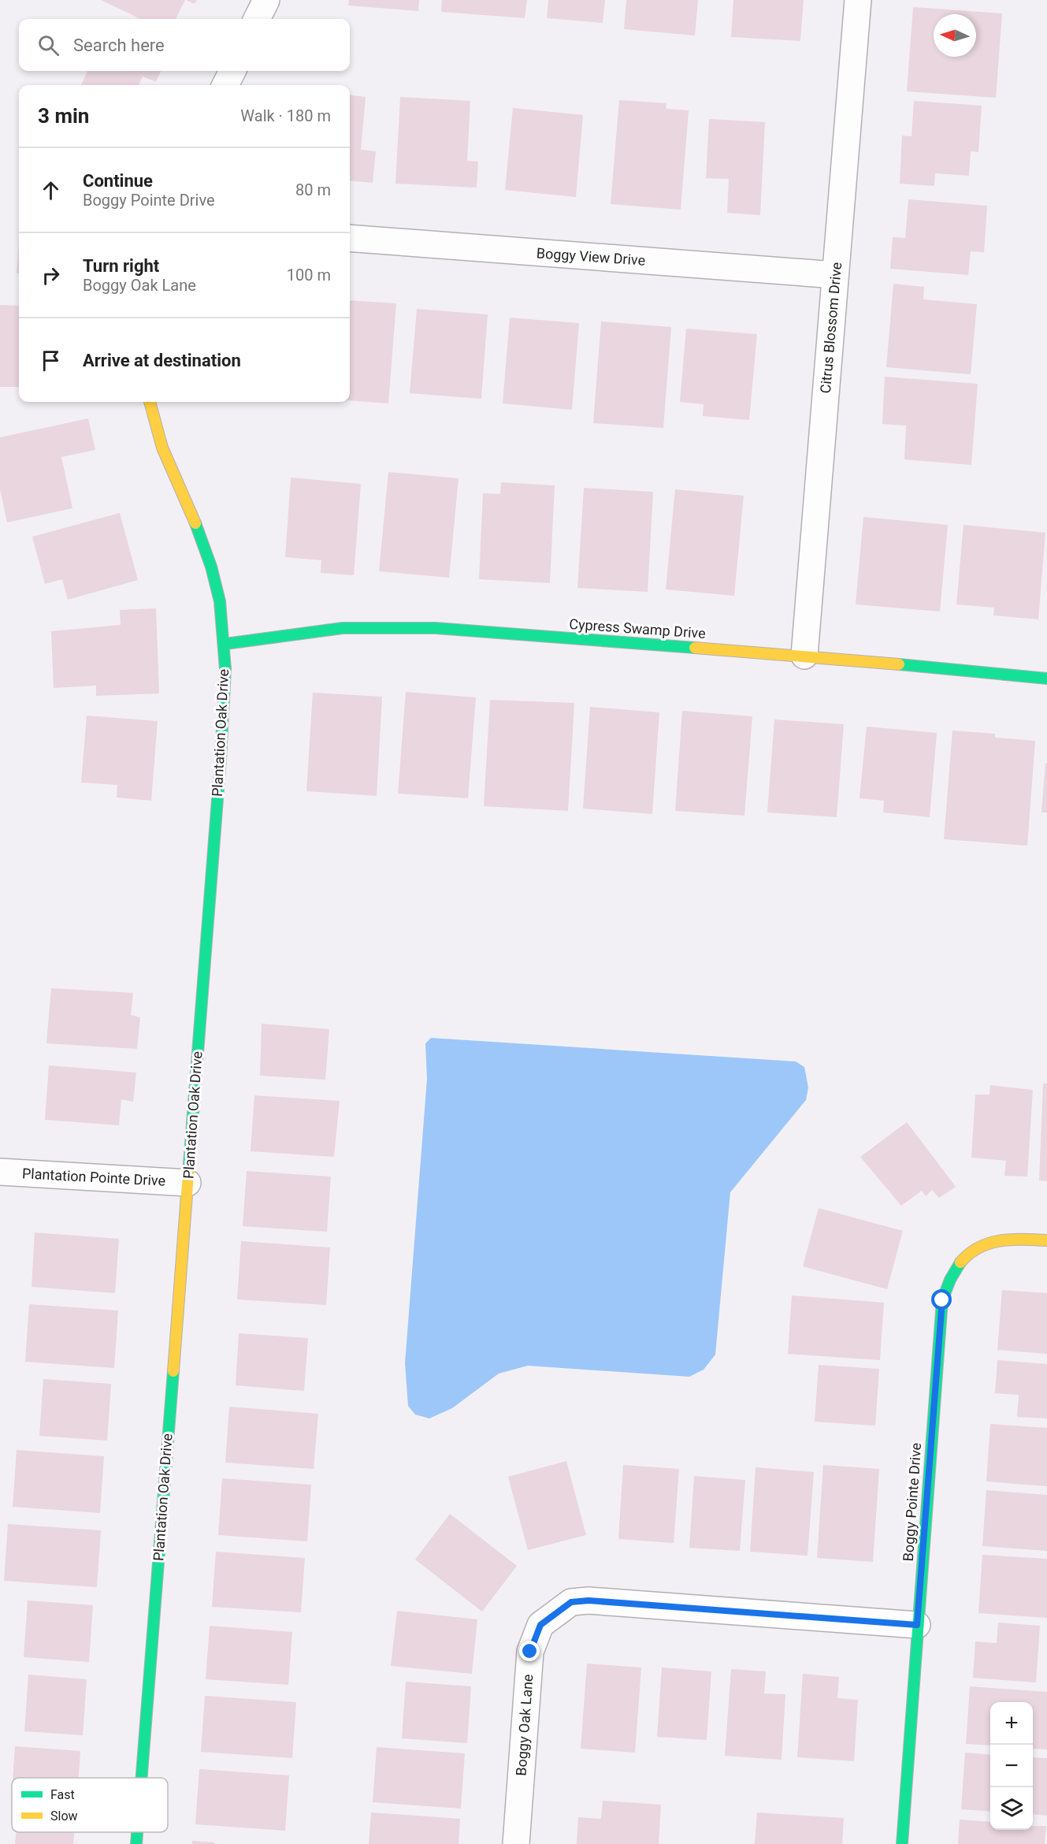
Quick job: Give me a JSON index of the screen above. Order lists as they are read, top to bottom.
{
  "streets": {
    "street": [
      "Boggy View Drive",
      "Citrus Blossom Drive",
      "Cypress Swamp Drive",
      "Plantation Oak Drive",
      "Plantation Pointe Drive",
      "Boggy Pointe Drive",
      "Boggy Oak Lane"
    ]
  },
  "crossings": [
    ["Boggy View Drive", "Citrus Blossom Drive"],
    ["Citrus Blossom Drive", "Cypress Swamp Drive"],
    ["Cypress Swamp Drive", "Plantation Oak Drive"],
    ["Plantation Oak Drive", "Plantation Pointe Drive"],
    ["Boggy Pointe Drive", "Boggy Oak Lane"]
  ],
  "legend": ["Fast", "Slow"],
  "north": "left",
  "page": {
    "search": "Search here",
    "heading": ["3 min", "Walk · 180 m"],
    "list": [
      ["Continue", "Boggy Pointe Drive", "80 m"],
      ["Turn right", "Boggy Oak Lane", "100 m"],
      "Arrive at destination"
    ],
    "map_buttons": ["+", "−"]
  }
}
